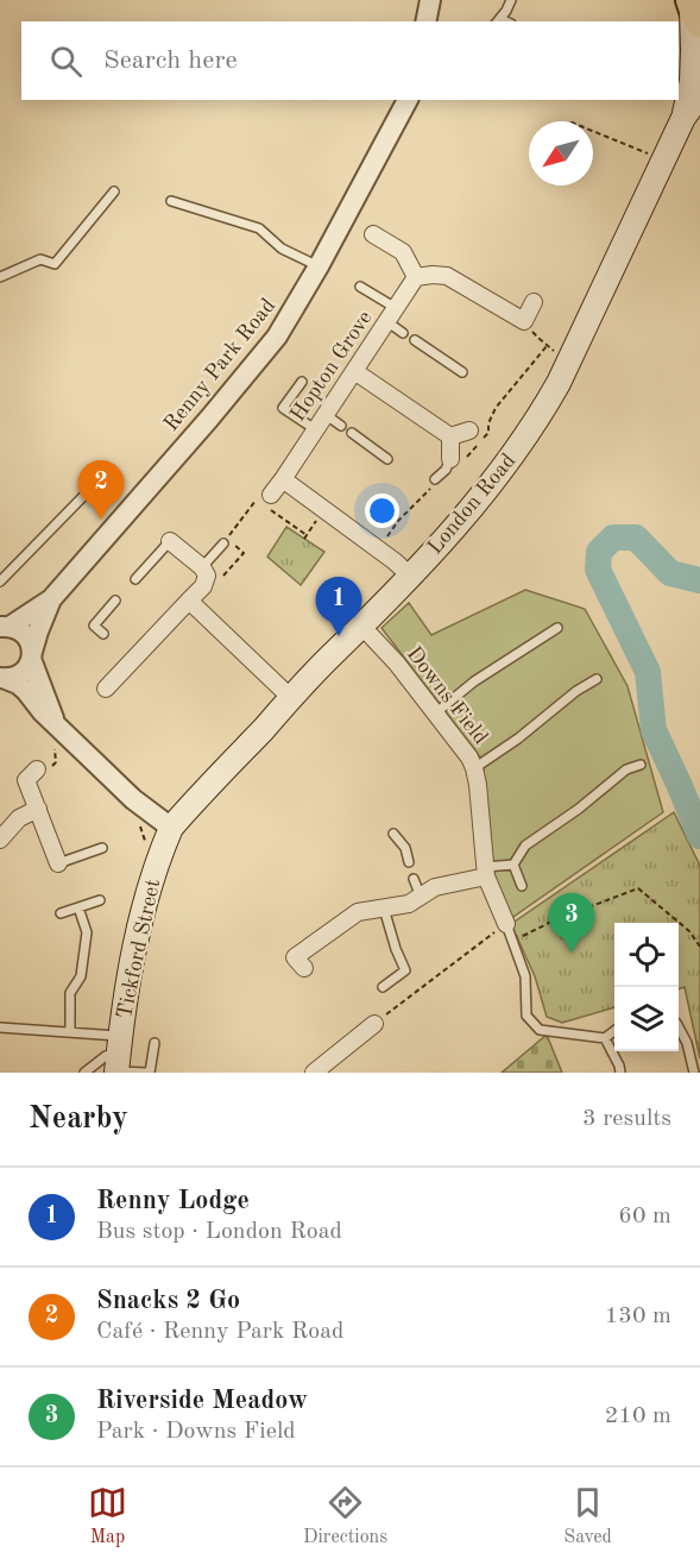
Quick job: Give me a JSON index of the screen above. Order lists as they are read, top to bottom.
{
  "streets": {
    "main road": ["London Road", "Tickford Street"],
    "street": ["Renny Park Road", "Hopton Grove", "Downs Field"]
  },
  "crossings": [
    ["London Road", "Downs Field"],
    ["London Road", "Tickford Street"]
  ],
  "north": "bottom left",
  "page": {
    "search": "Search here",
    "pins": ["2", "1", "3"],
    "heading": ["Nearby", "3 results"],
    "list": [
      {
        "mark": "1",
        "name": "Renny Lodge",
        "note": "Bus stop · London Road",
        "value": "60 m"
      },
      {
        "mark": "2",
        "name": "Snacks 2 Go",
        "note": "Café · Renny Park Road",
        "value": "130 m"
      },
      {
        "mark": "3",
        "name": "Riverside Meadow",
        "note": "Park · Downs Field",
        "value": "210 m"
      }
    ],
    "nav": ["Map", "Directions", "Saved"]
  }
}
